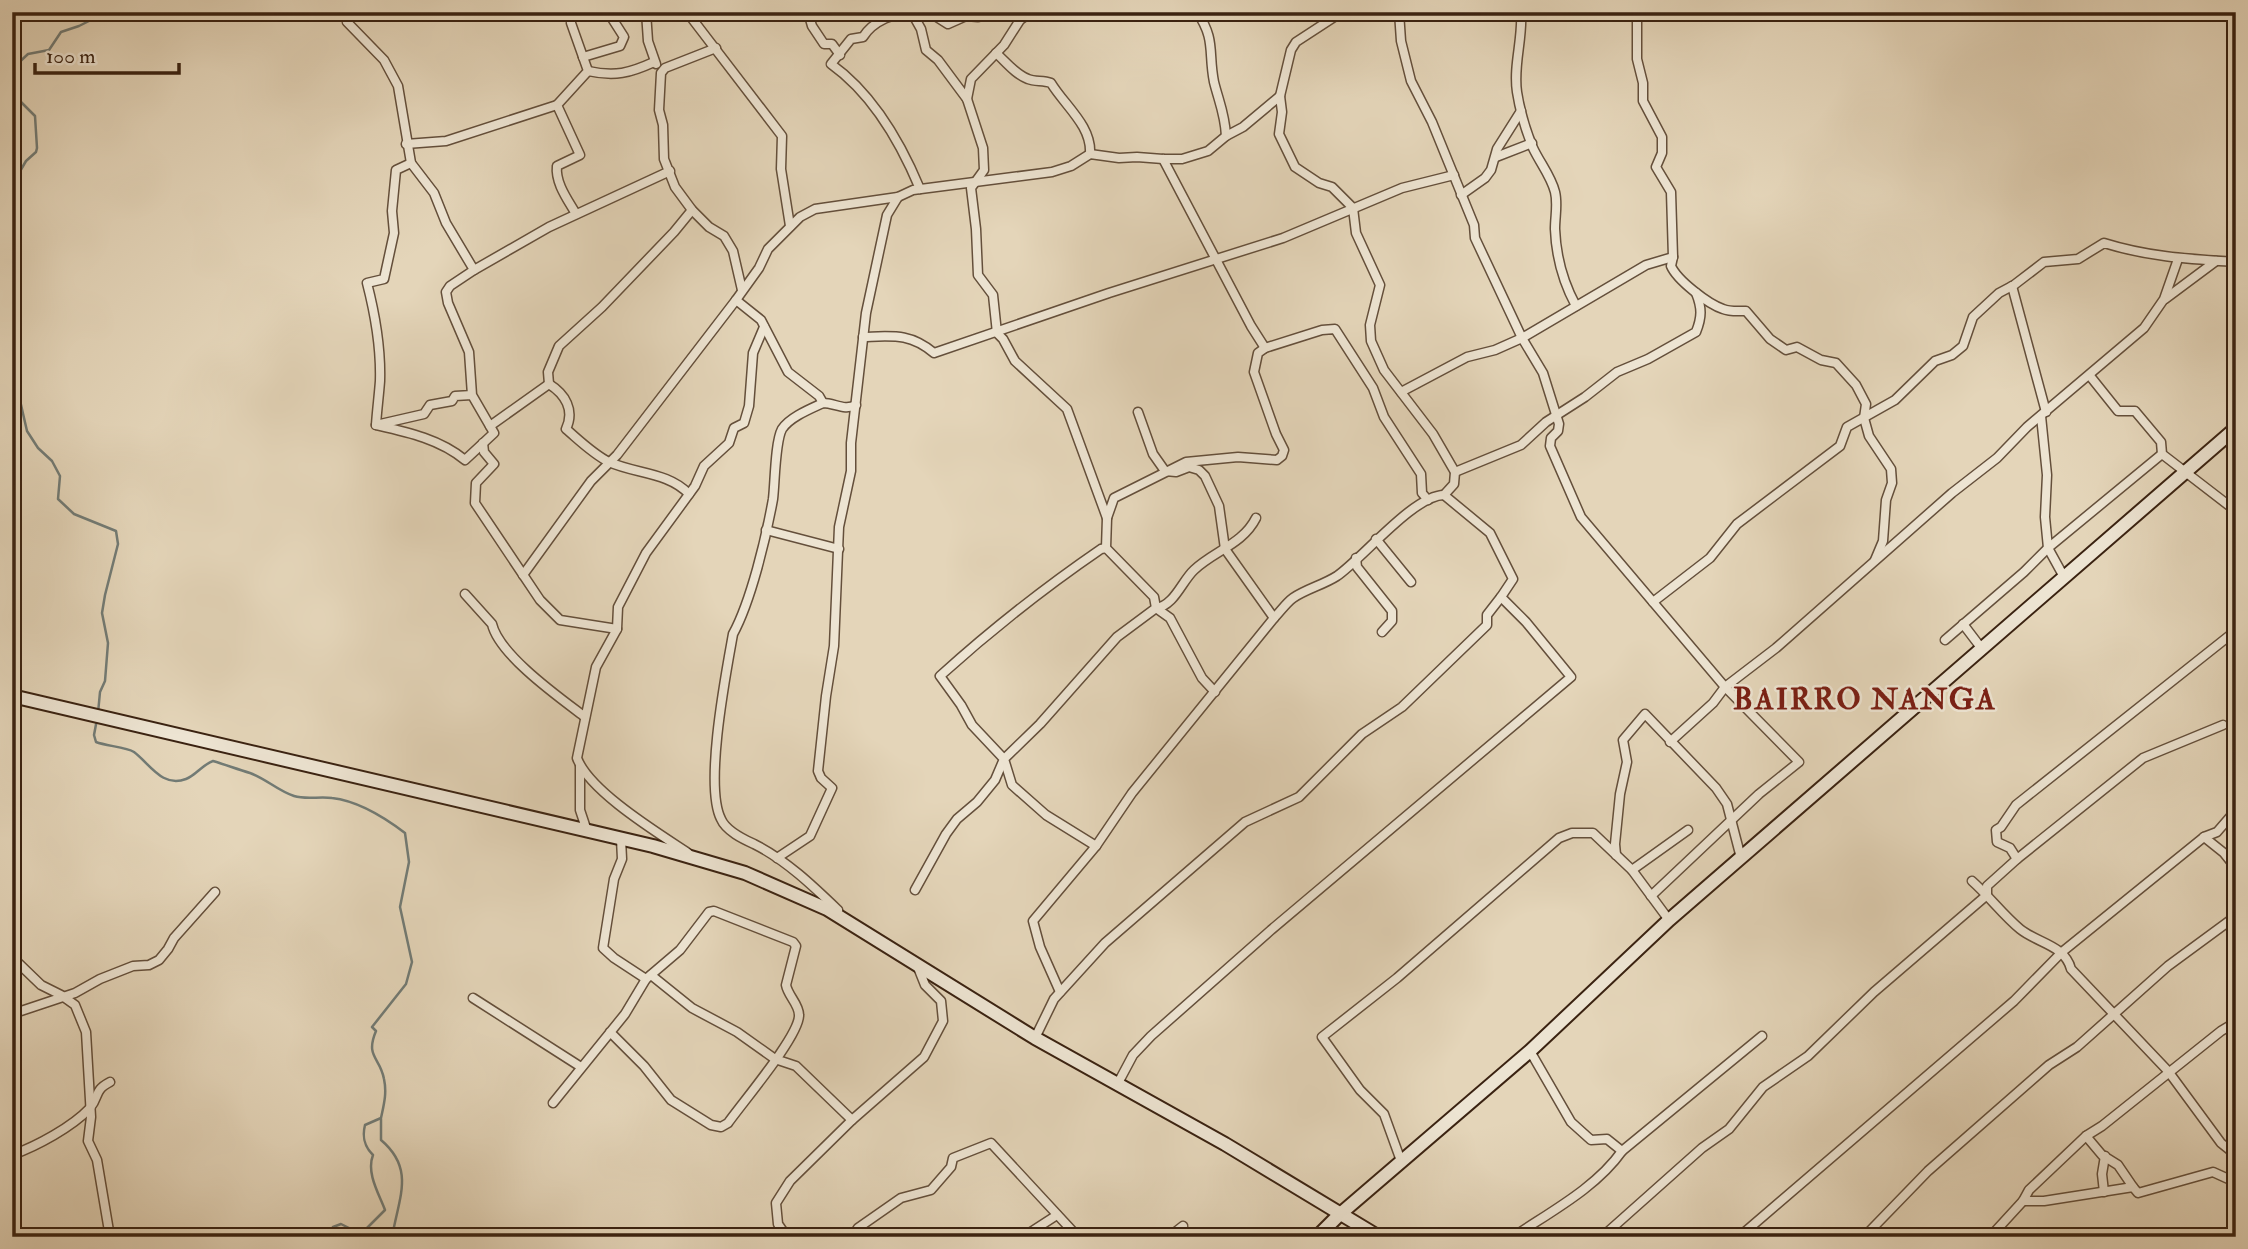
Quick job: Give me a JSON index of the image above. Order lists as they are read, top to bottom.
{
  "districts": ["BAIRRO NANGA"],
  "scale_bar": "100 m"
}
